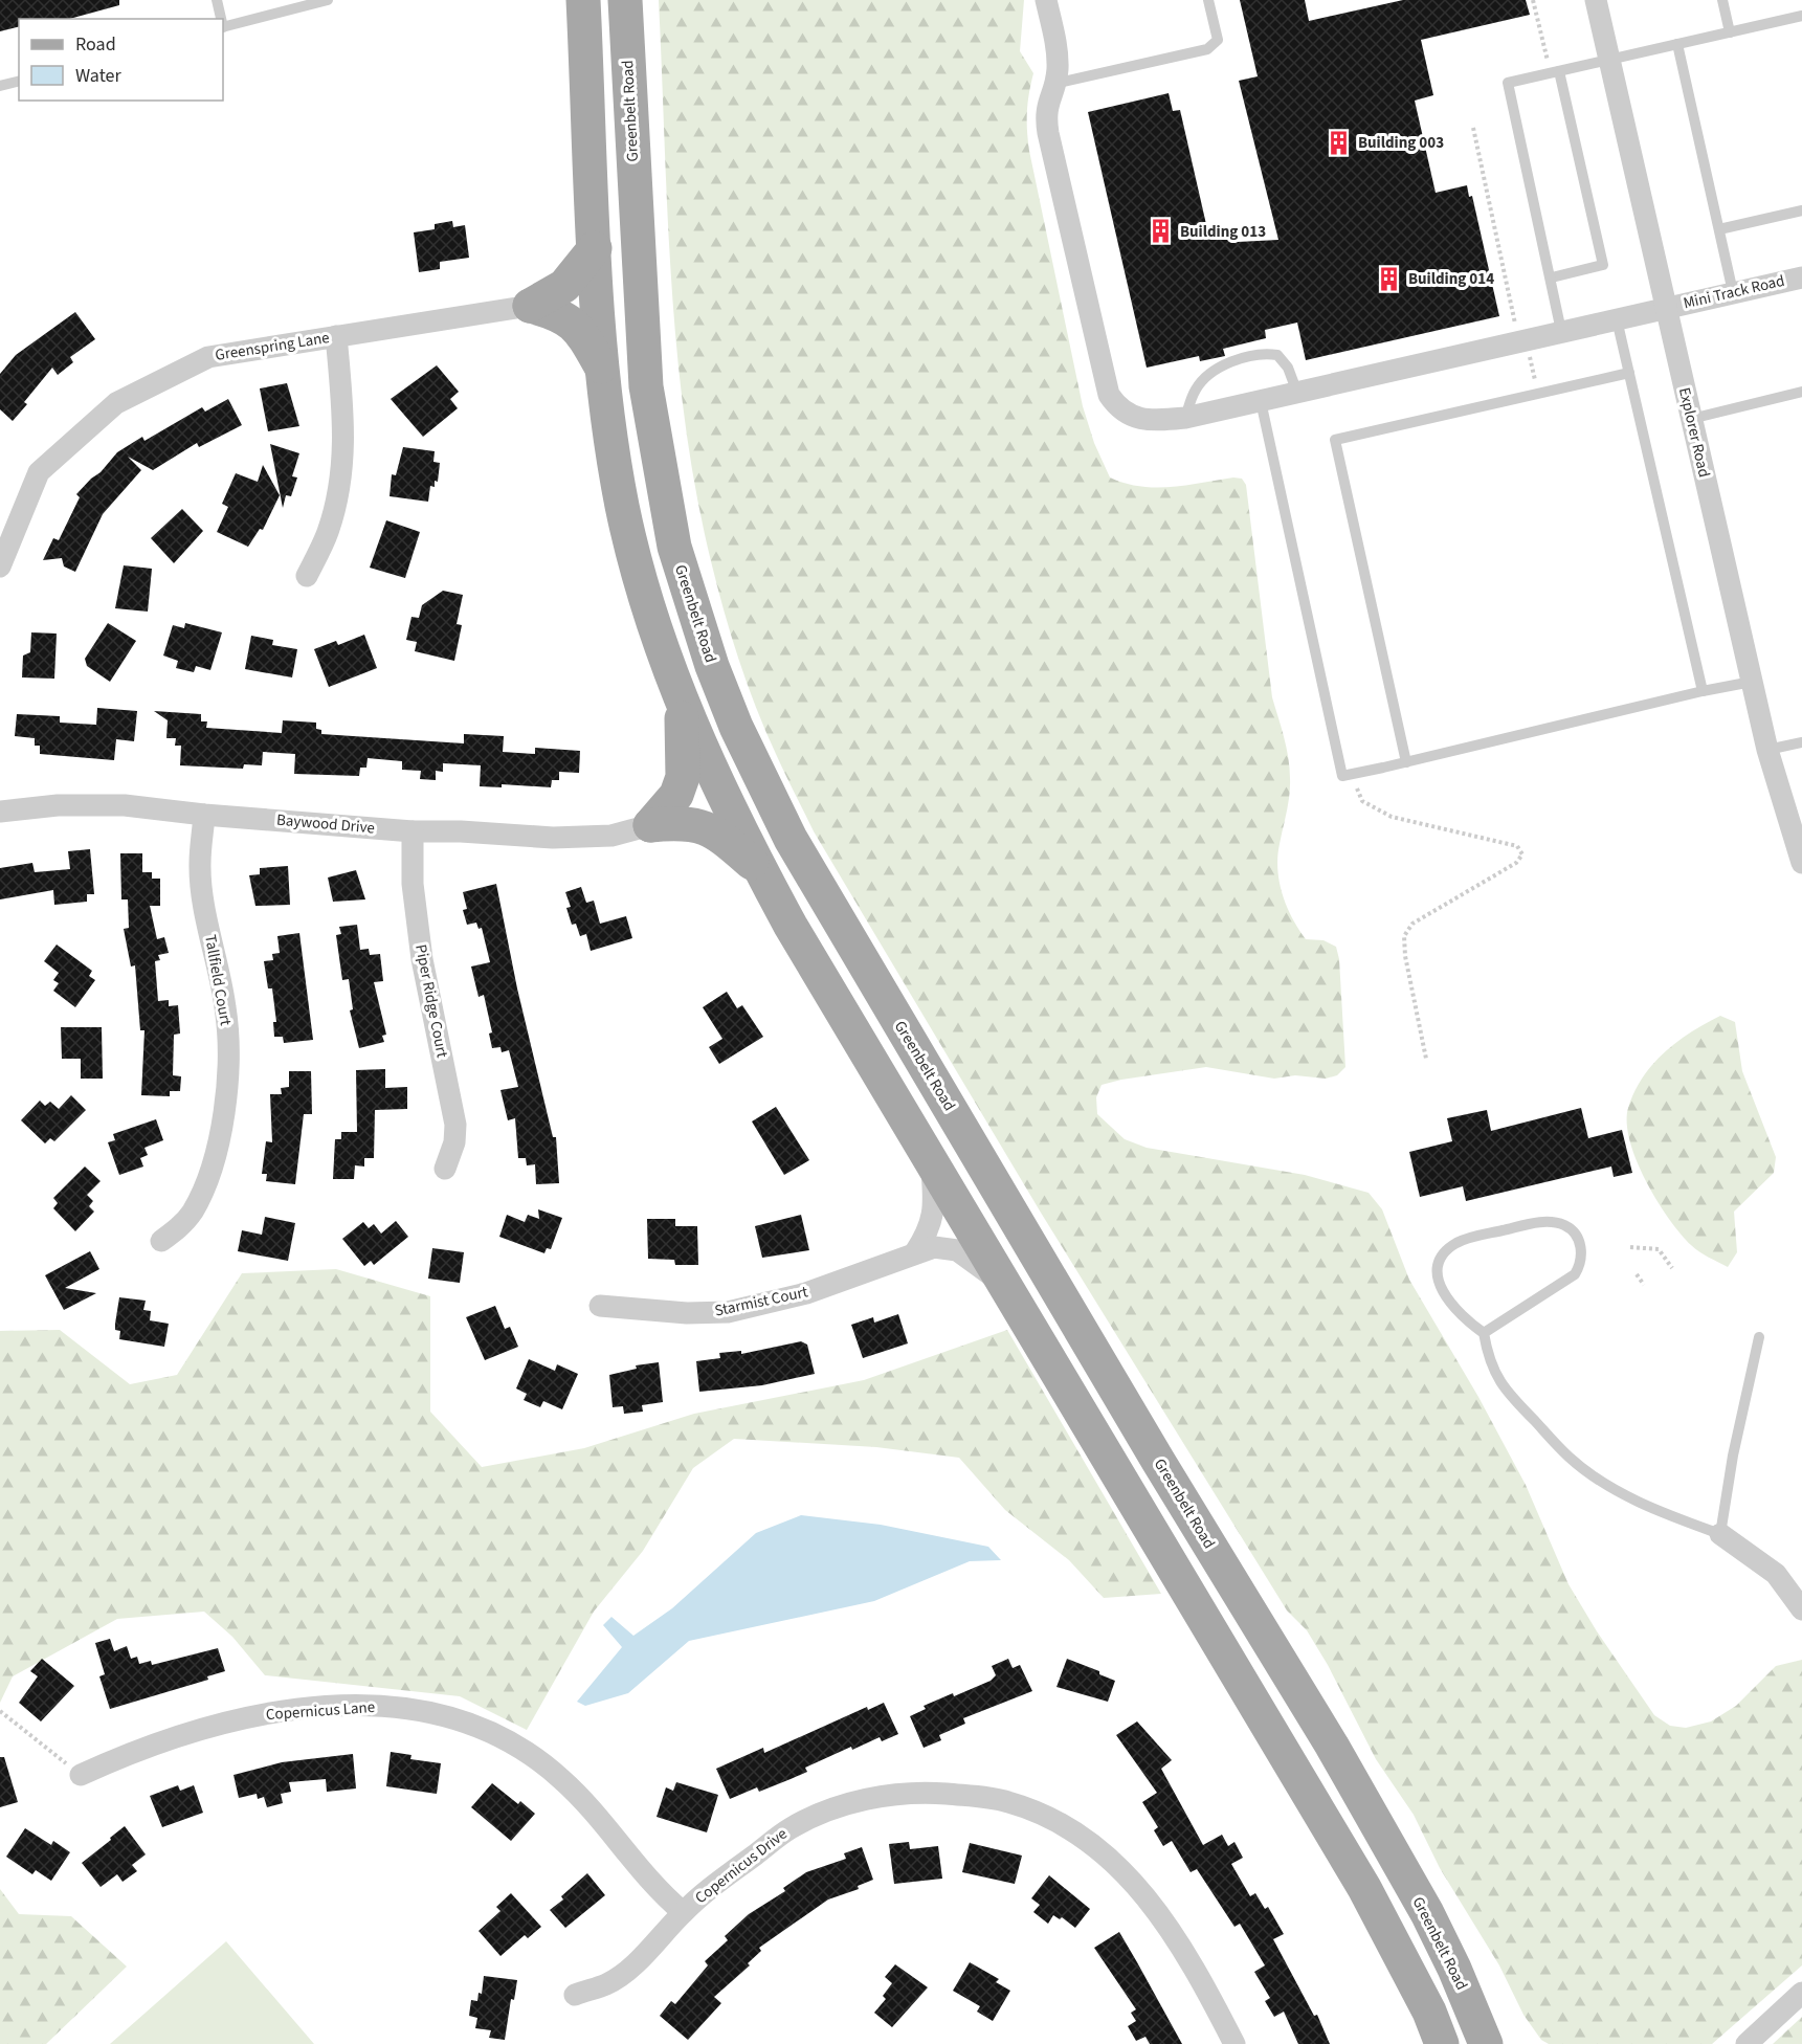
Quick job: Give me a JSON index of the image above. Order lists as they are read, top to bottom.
{
  "streets": {
    "main road": ["Greenbelt Road"],
    "street": [
      "Mini Track Road",
      "Greenspring Lane",
      "Explorer Road",
      "Baywood Drive",
      "Tallfield Court",
      "Piper Ridge Court",
      "Starmist Court",
      "Copernicus Lane",
      "Copernicus Drive"
    ]
  },
  "crossings": [
    ["Mini Track Road", "Explorer Road"],
    ["Baywood Drive", "Tallfield Court"],
    ["Baywood Drive", "Piper Ridge Court"],
    ["Copernicus Lane", "Copernicus Drive"]
  ],
  "places": {
    "building": ["Building 003", "Building 013", "Building 014"]
  },
  "legend": ["Road", "Water"]
}
